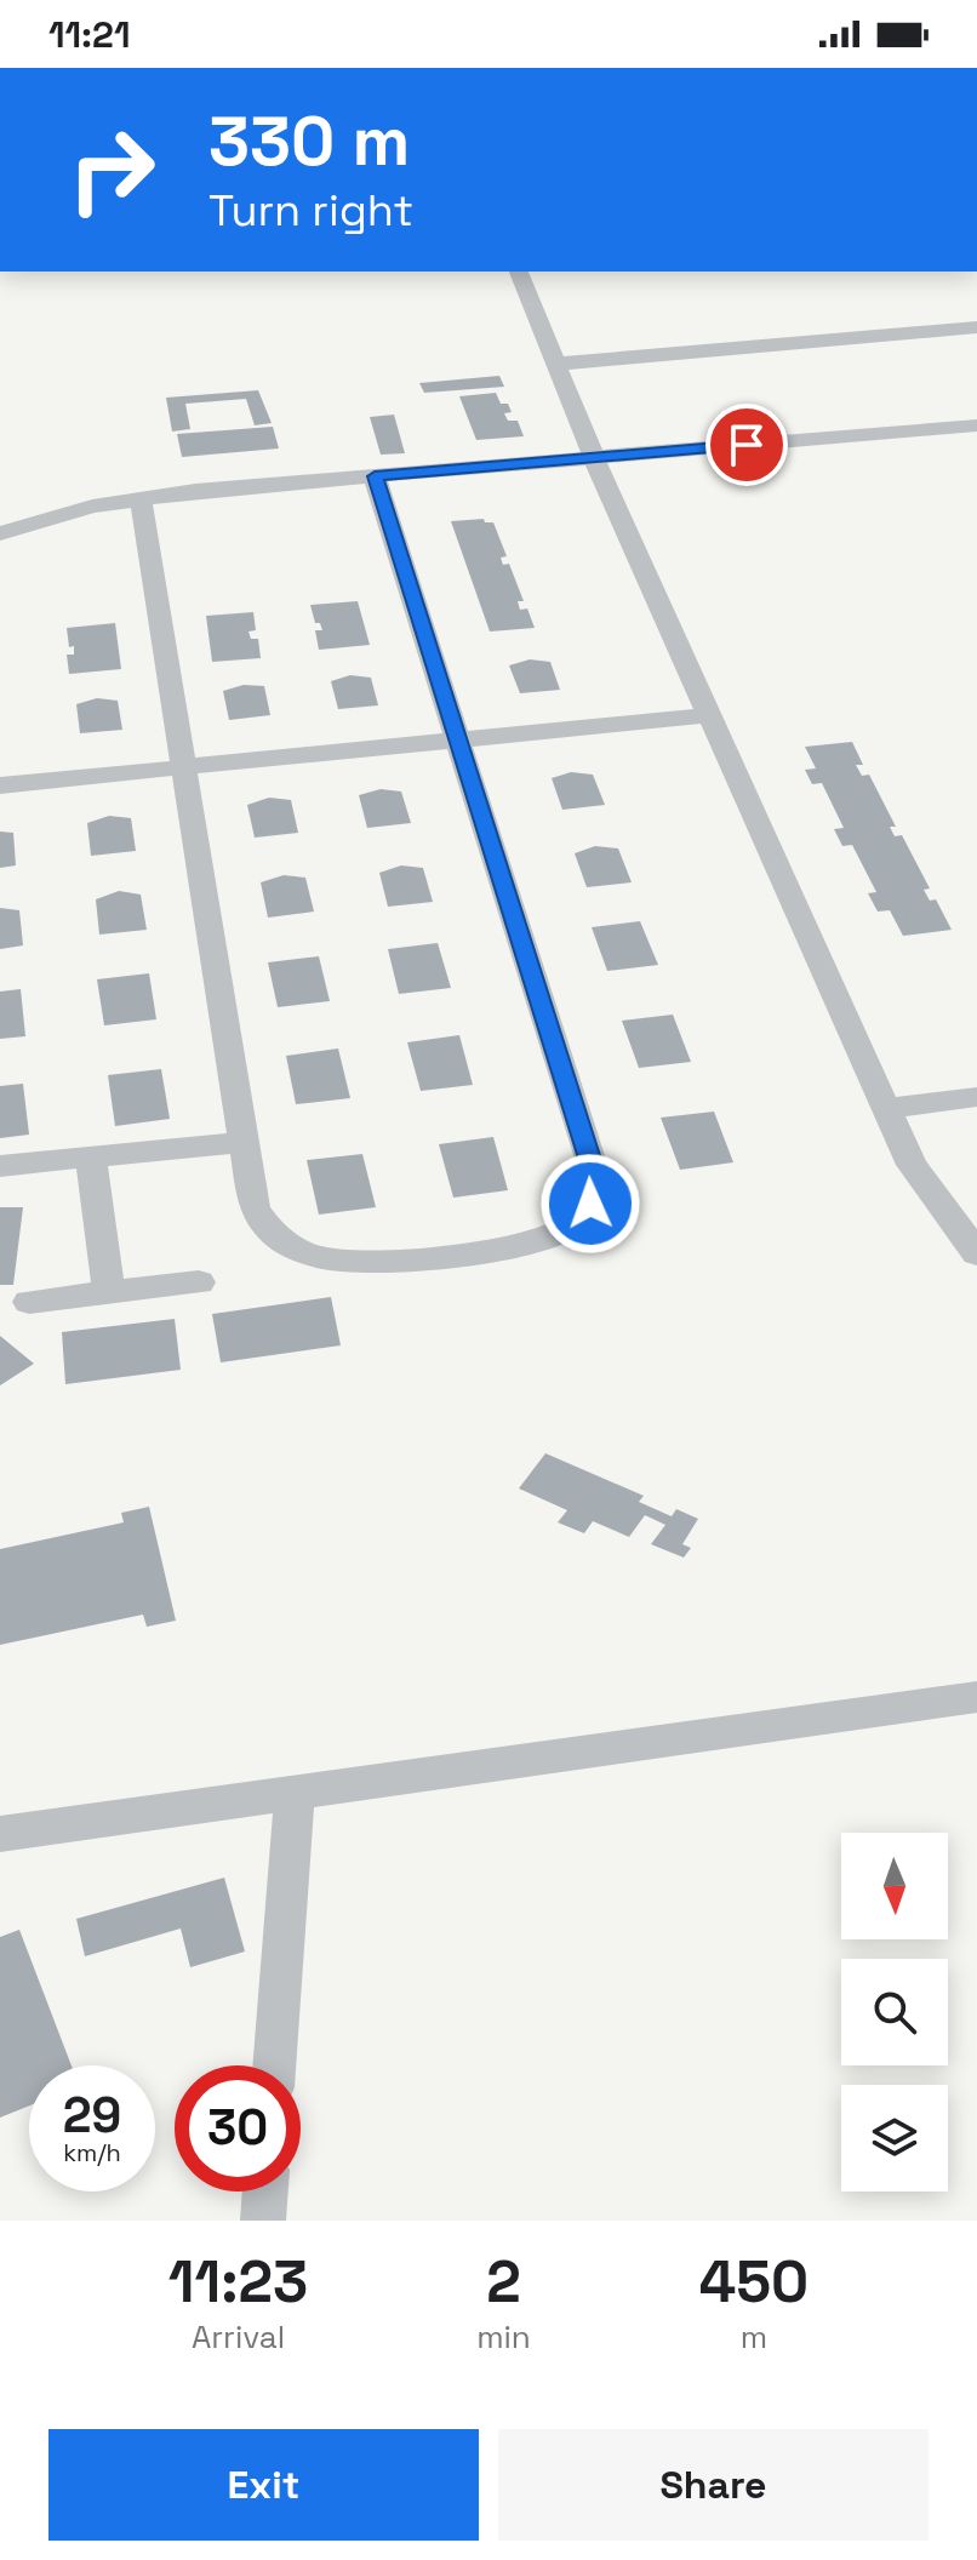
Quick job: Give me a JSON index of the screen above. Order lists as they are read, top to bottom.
{
  "north": "bottom",
  "page": {
    "status": "11:21",
    "turn": ["330 m", "Turn right"],
    "speed": "29 km/h",
    "limit": "30",
    "eta": [
      "11:23",
      "Arrival",
      "2",
      "min",
      "450",
      "m"
    ],
    "buttons": ["Exit", "Share"]
  }
}
